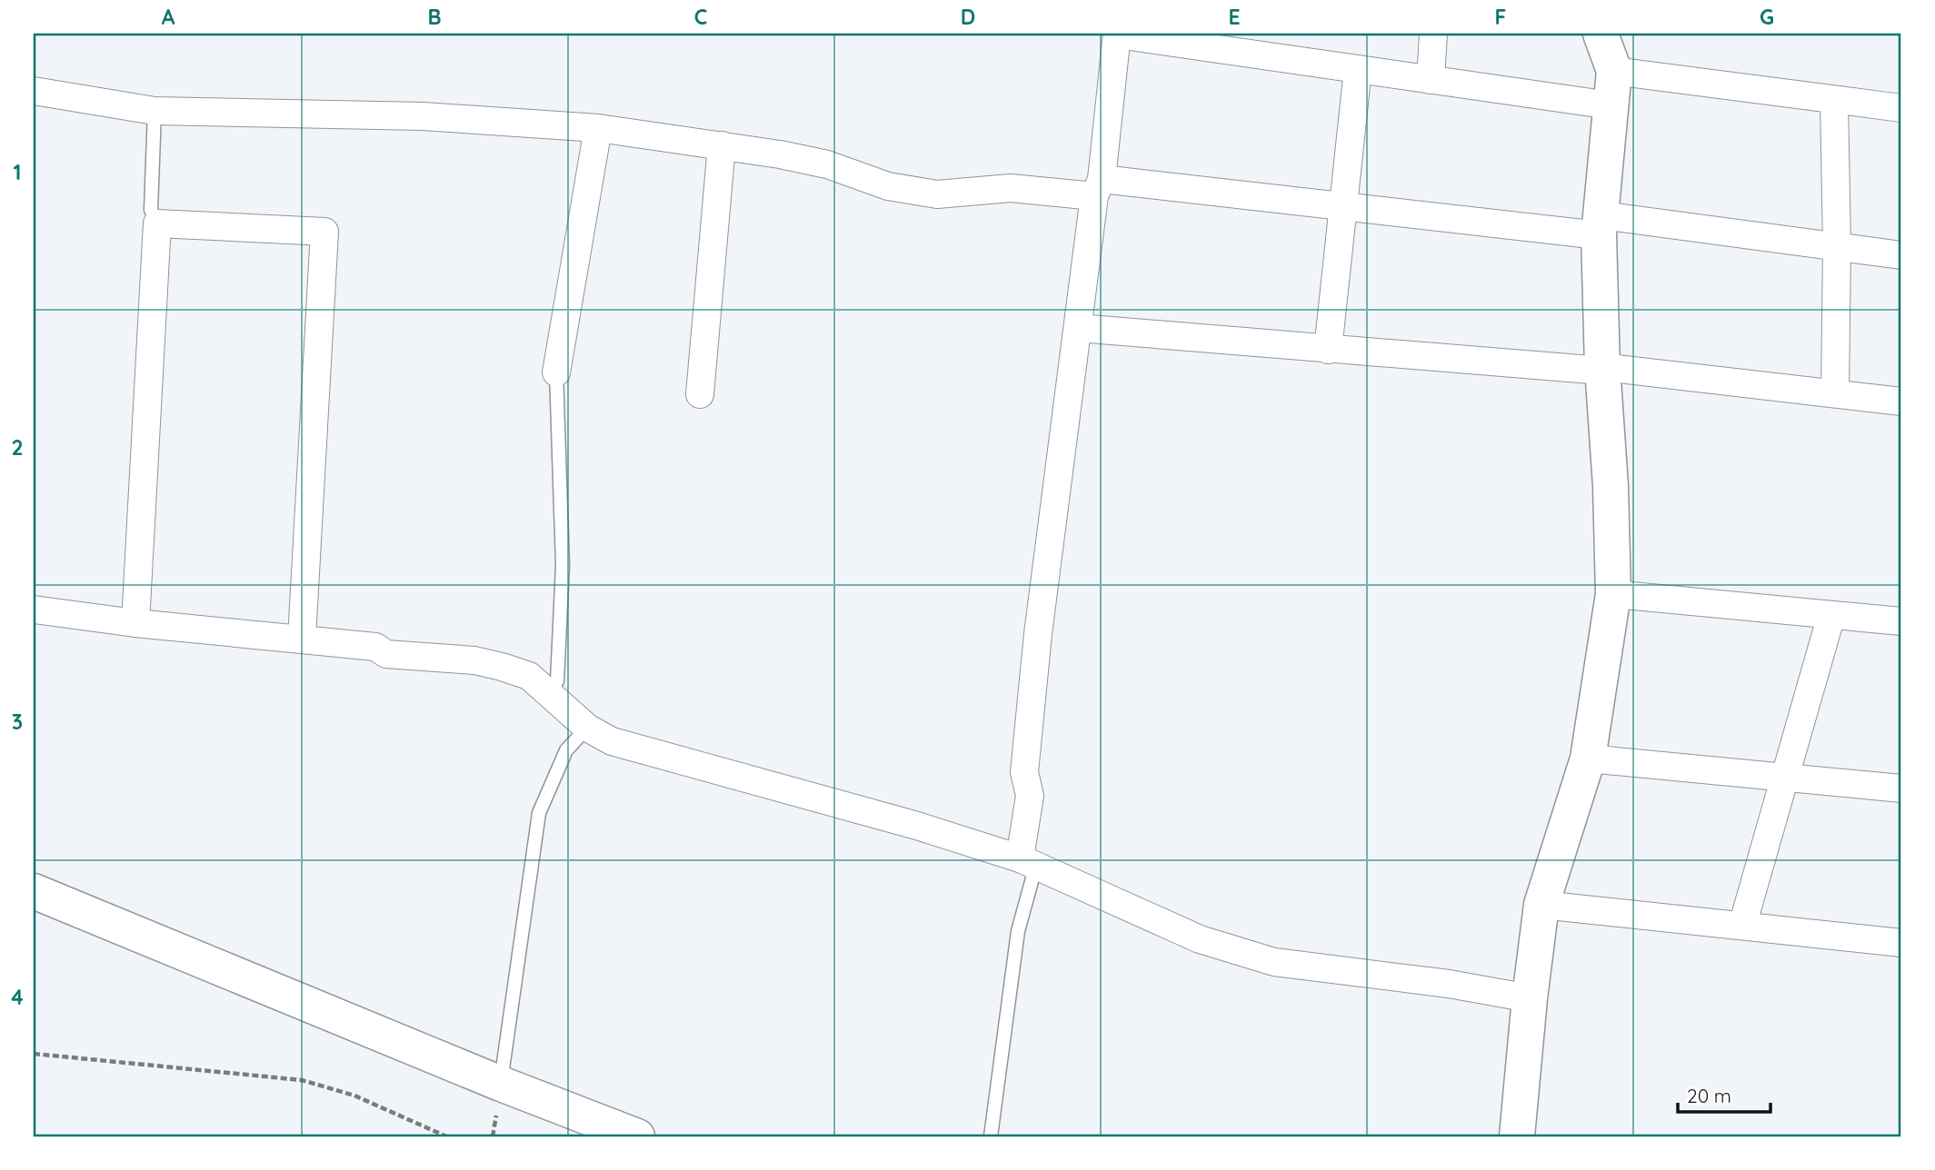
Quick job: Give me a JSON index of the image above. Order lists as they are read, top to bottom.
{
  "scale_bar": "20 m",
  "grid": {
    "columns": [
      "A",
      "B",
      "C",
      "D",
      "E",
      "F",
      "G"
    ],
    "rows": [
      "1",
      "2",
      "3",
      "4"
    ]
  }
}
